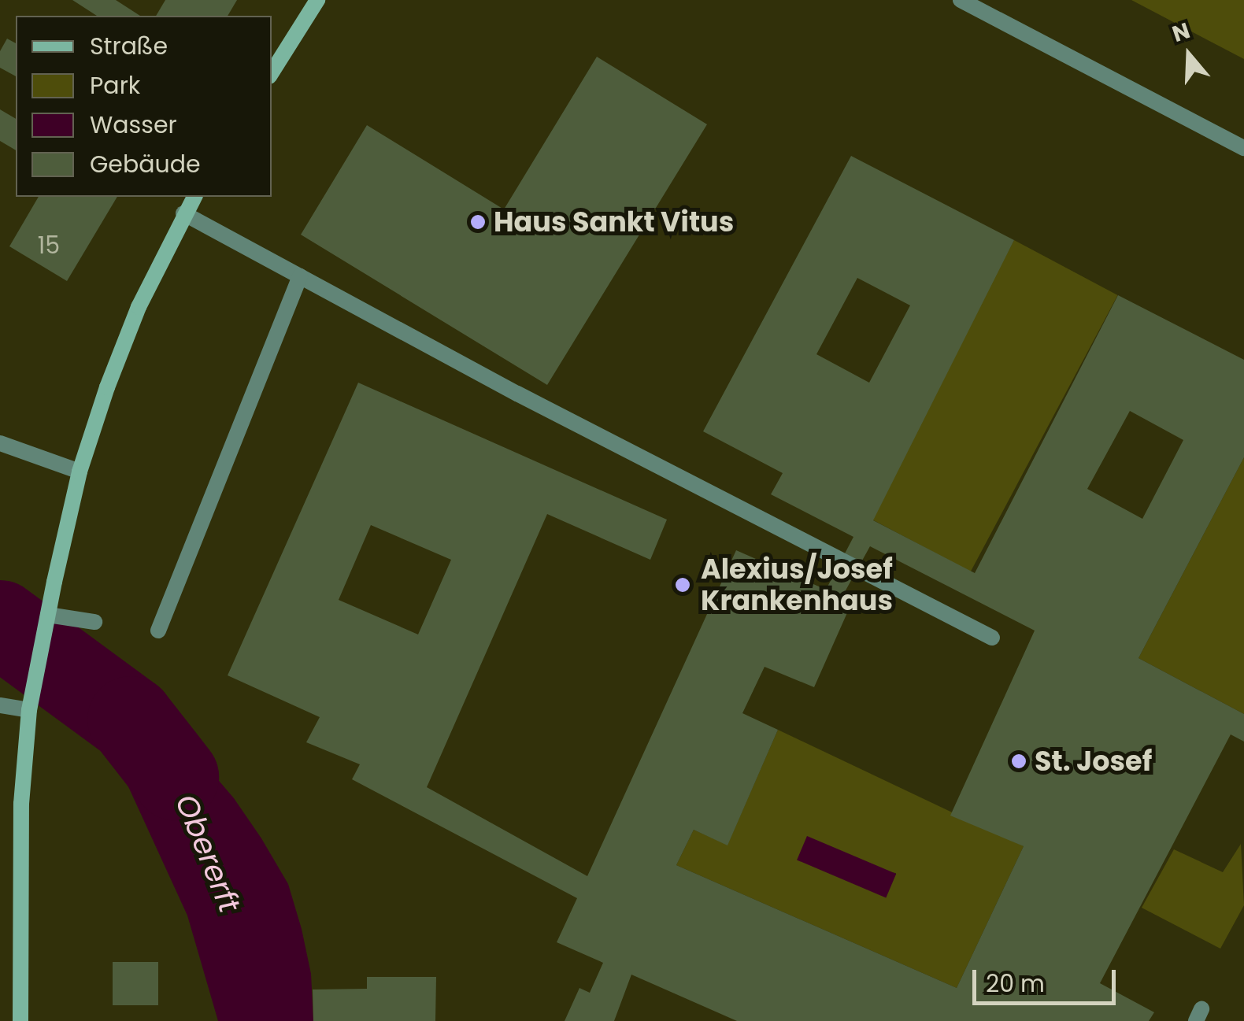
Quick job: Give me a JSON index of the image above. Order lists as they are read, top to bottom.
{
  "water": ["Obererft"],
  "places": ["Haus Sankt Vitus", "Alexius/Josef Krankenhaus", "St. Josef"],
  "house_numbers": ["15"],
  "legend": [
    "Straße",
    "Park",
    "Wasser",
    "Gebäude"
  ],
  "scale_bar": "20 m",
  "north": "top"
}
